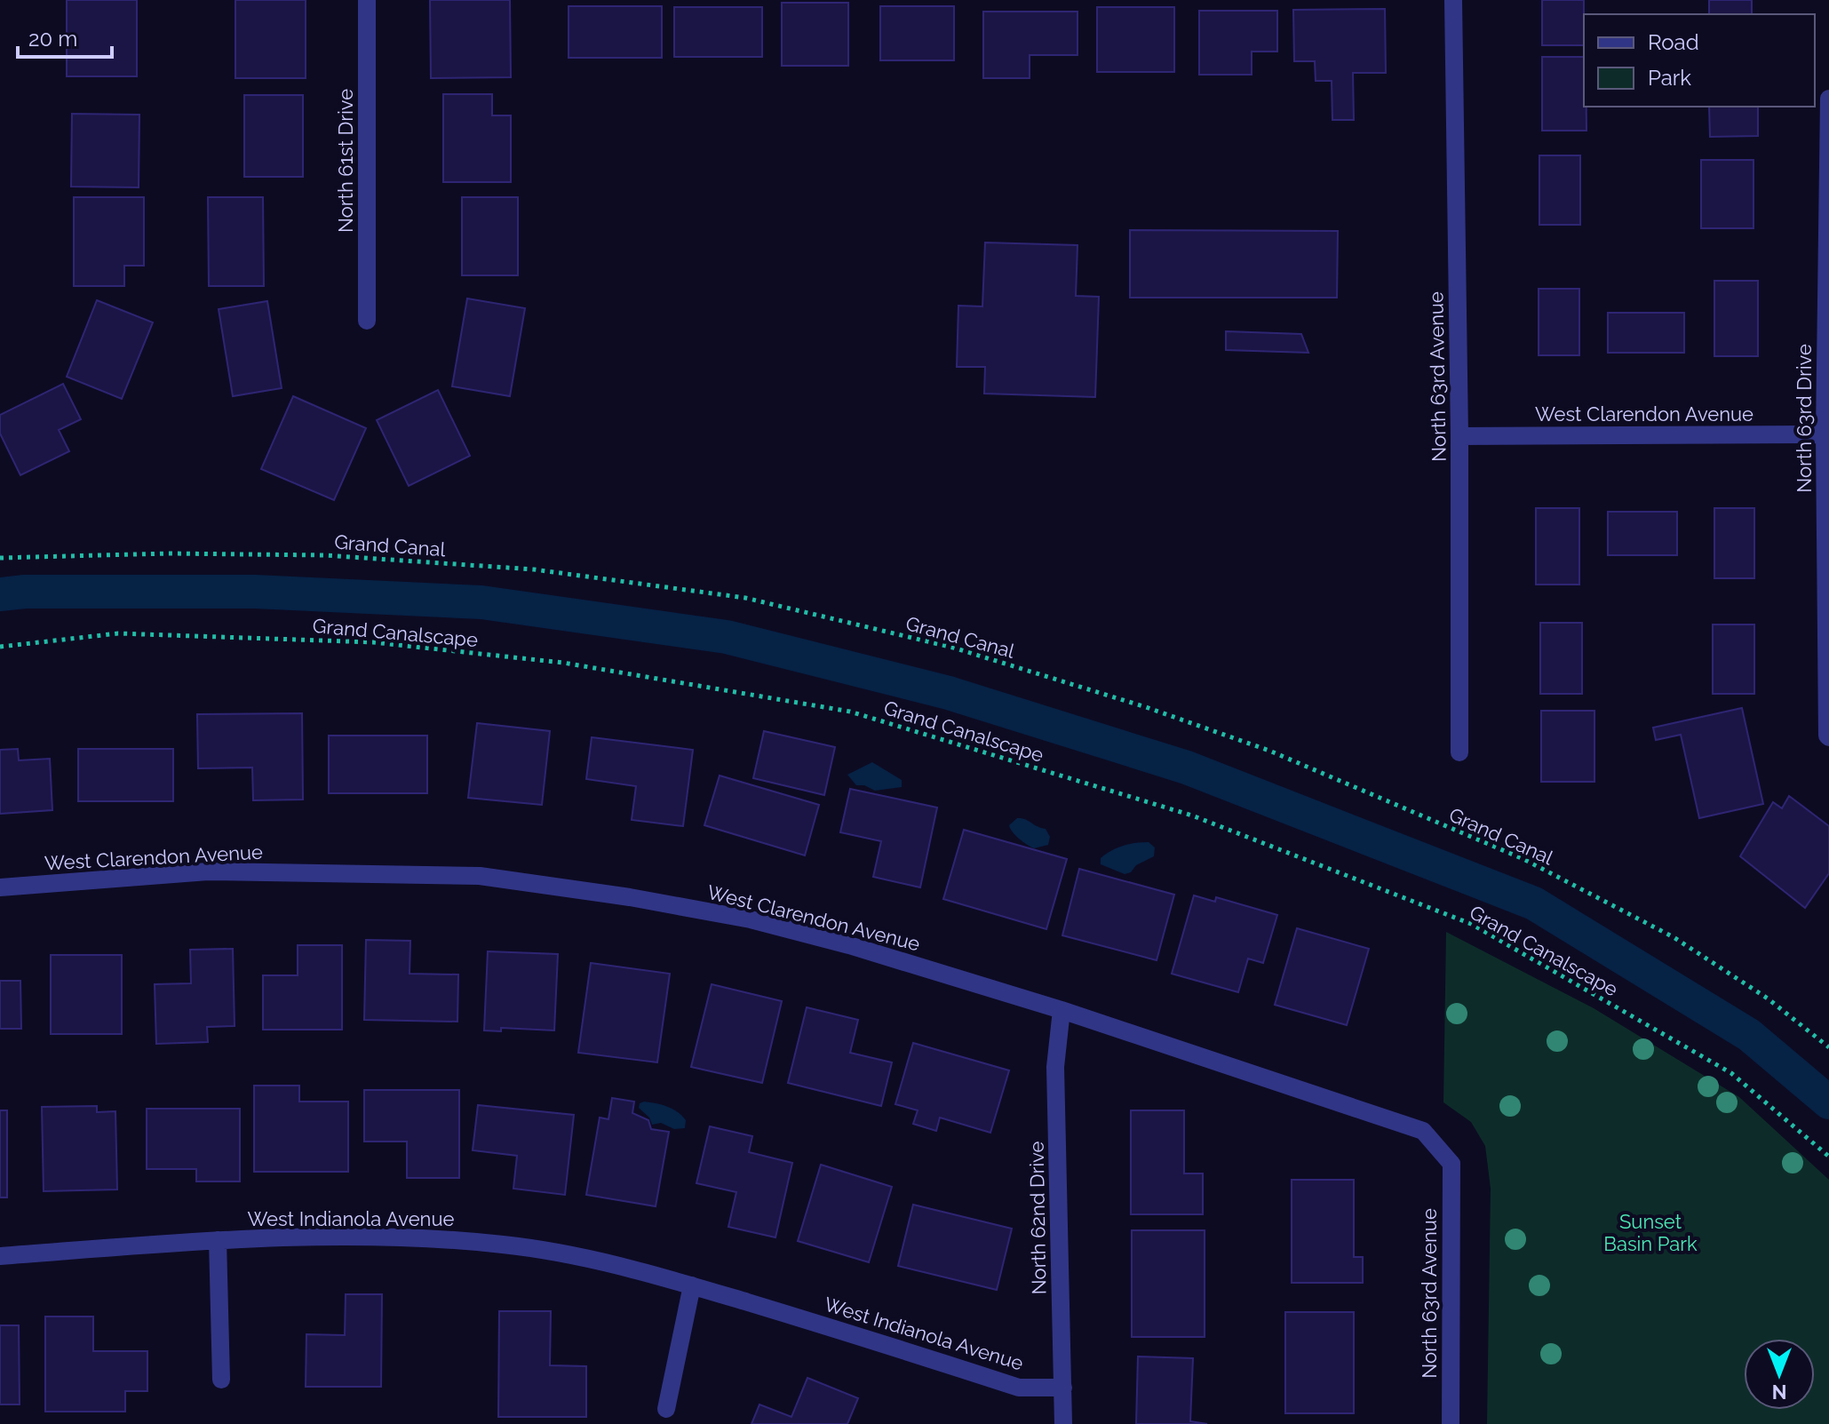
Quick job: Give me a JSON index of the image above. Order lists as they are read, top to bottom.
{
  "streets": {
    "street": [
      "North 61st Drive",
      "North 63rd Avenue",
      "West Clarendon Avenue",
      "North 63rd Drive",
      "North 62nd Drive",
      "West Indianola Avenue"
    ],
    "path": ["Grand Canal", "Grand Canalscape"]
  },
  "crossings": [
    ["North 63rd Avenue", "West Clarendon Avenue"],
    ["West Clarendon Avenue", "North 63rd Drive"],
    ["West Clarendon Avenue", "North 62nd Drive"],
    ["North 62nd Drive", "West Indianola Avenue"]
  ],
  "parks": ["Sunset Basin Park"],
  "legend": ["Road", "Park"],
  "scale_bar": "20 m",
  "north": "bottom"
}
